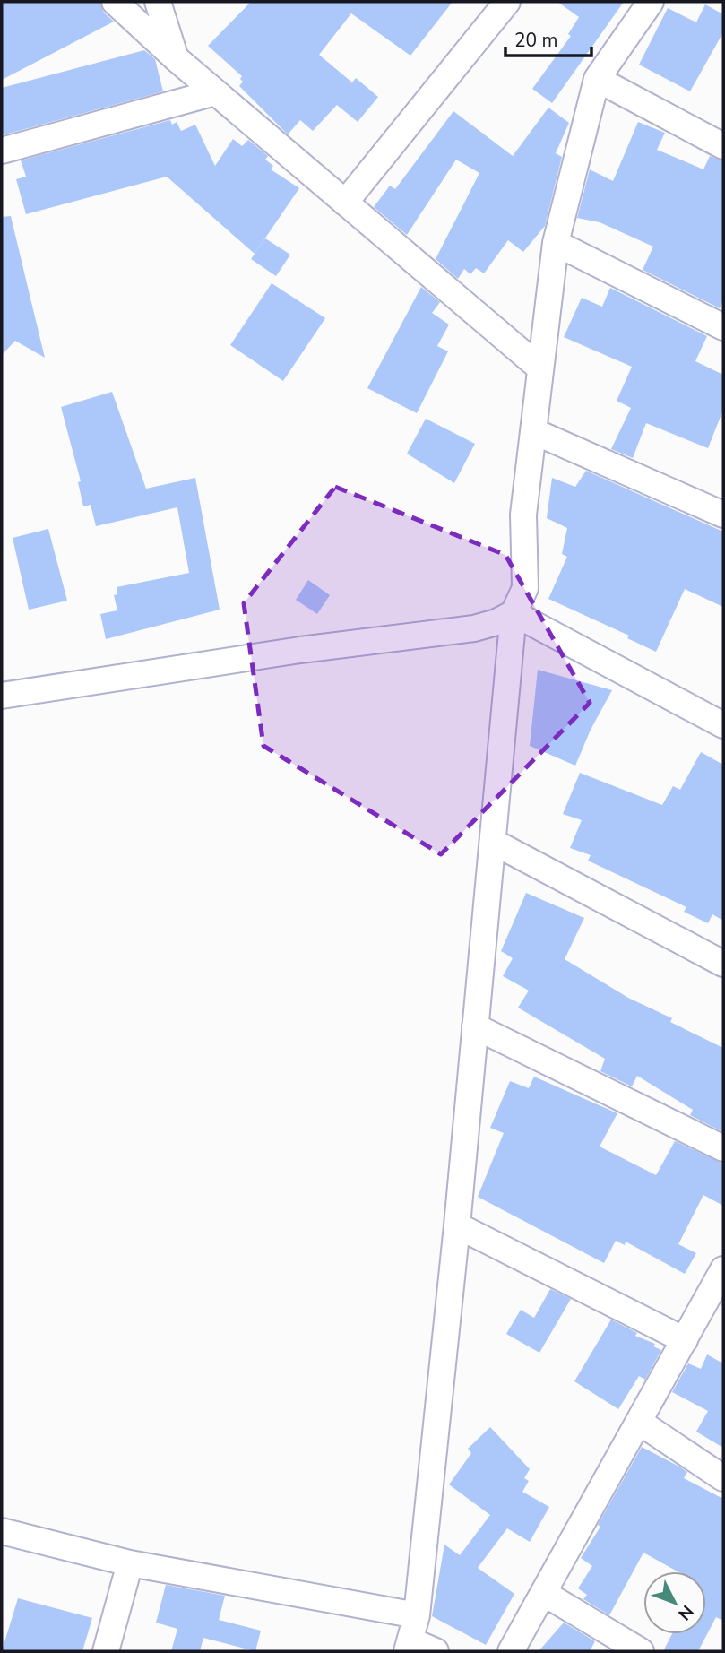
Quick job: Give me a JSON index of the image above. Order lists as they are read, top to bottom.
{
  "scale_bar": "20 m",
  "north": "bottom right"
}
